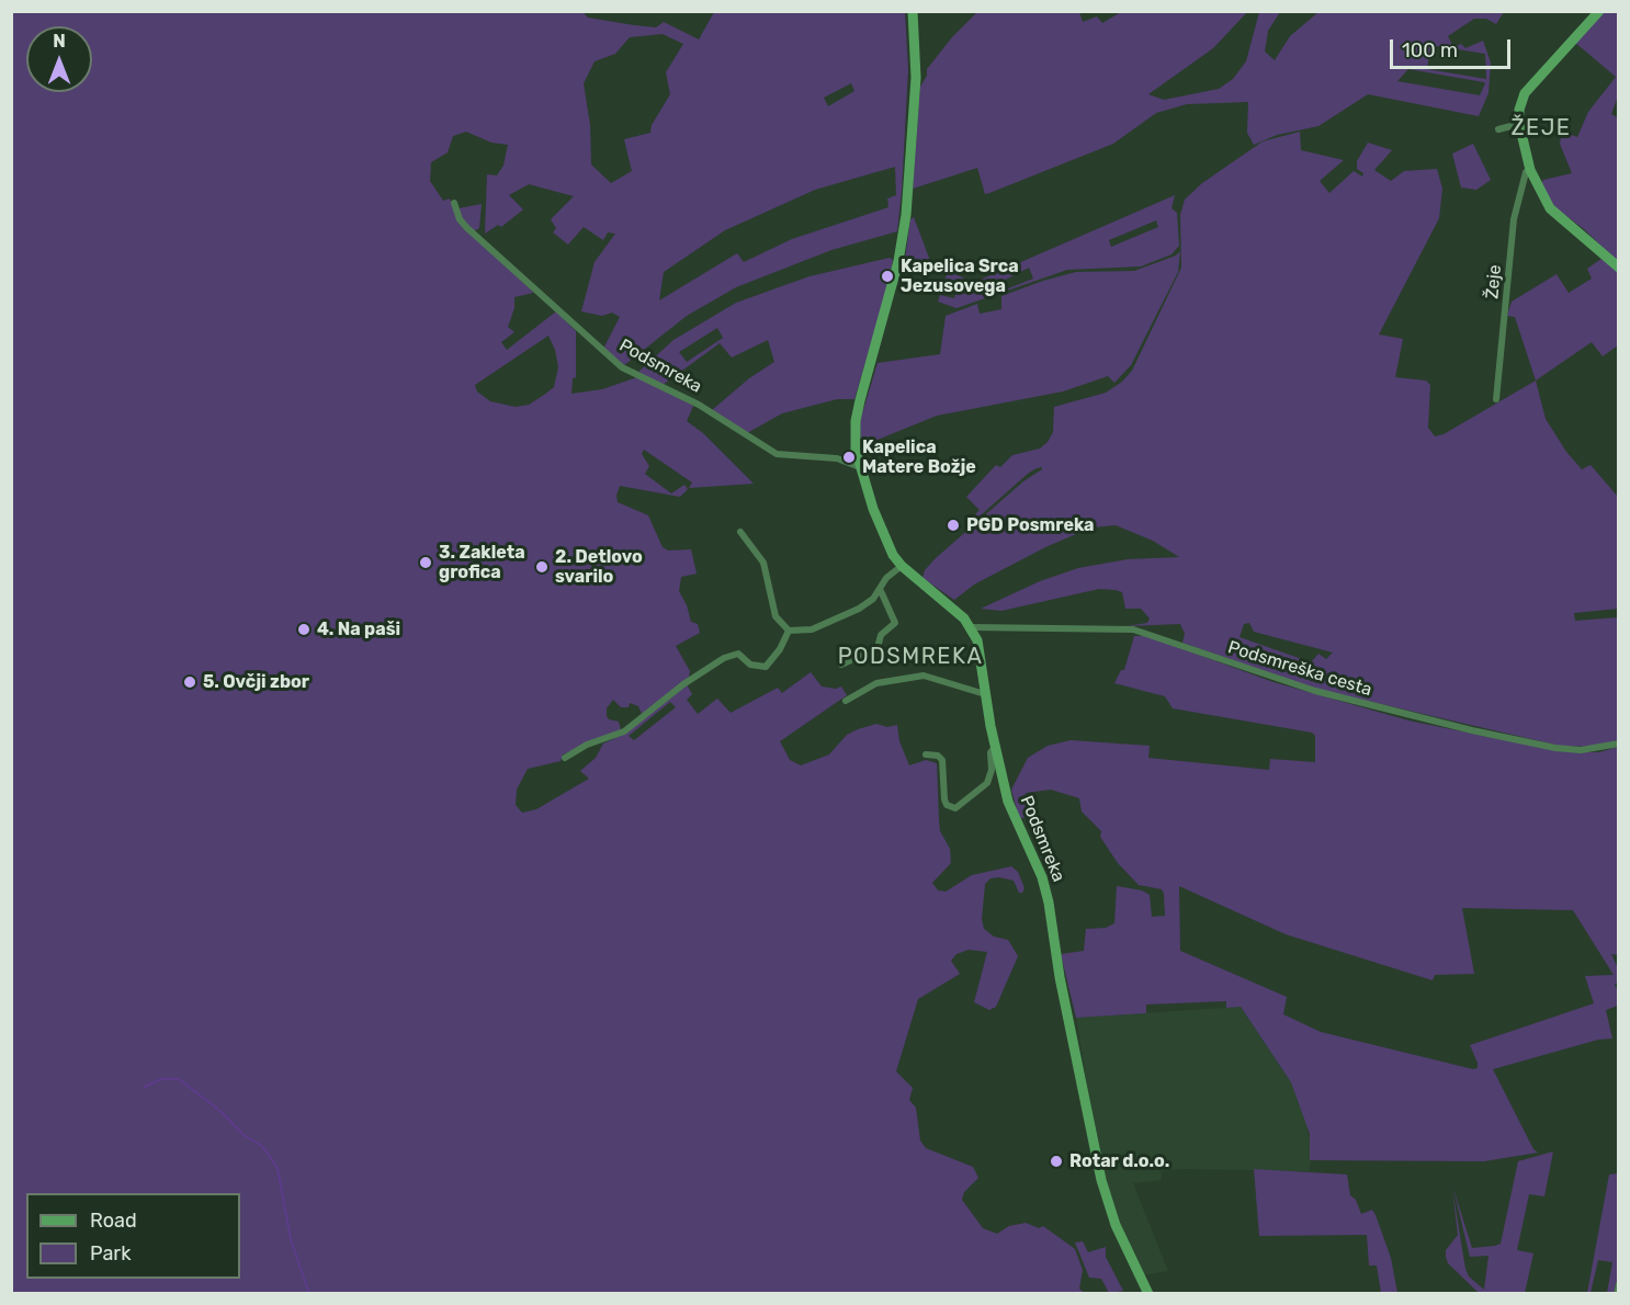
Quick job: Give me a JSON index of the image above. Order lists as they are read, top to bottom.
{
  "streets": {
    "street": ["Žeje", "Podsmreka", "Podsmreška cesta"]
  },
  "crossings": [
    ["Podsmreka", "Podsmreška cesta"]
  ],
  "districts": ["ŽEJE", "PODSMREKA"],
  "places": [
    "Kapelica Srca Jezusovega",
    "Kapelica Matere Božje",
    "PGD Posmreka",
    "3. Zakleta grofica",
    "2. Detlovo svarilo",
    "4. Na paši",
    "5. Ovčji zbor",
    "Rotar d.o.o."
  ],
  "legend": ["Road", "Park"],
  "scale_bar": "100 m",
  "north": "top"
}
